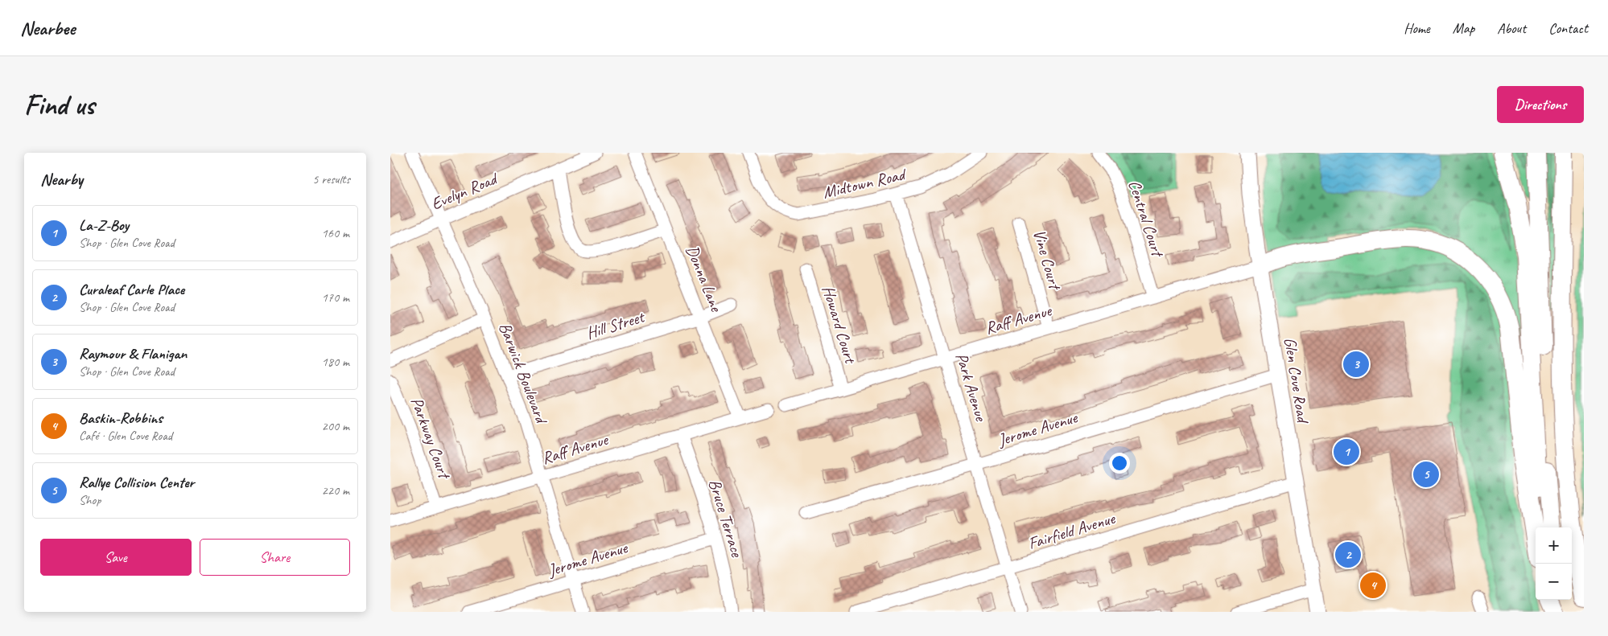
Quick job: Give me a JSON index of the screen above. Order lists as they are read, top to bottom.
{
  "streets": {
    "main road": ["Glen Cove Road"],
    "street": [
      "Midtown Road",
      "Evelyn Road",
      "Central Court",
      "Vine Court",
      "Donna Lane",
      "Raff Avenue",
      "Howard Court",
      "Hill Street",
      "Barwick Boulevard",
      "Park Avenue",
      "Jerome Avenue",
      "Parkway Court",
      "Bruce Terrace",
      "Fairfield Avenue"
    ]
  },
  "crossings": [
    ["Midtown Road", "Park Avenue"],
    ["Evelyn Road", "Barwick Boulevard"],
    ["Central Court", "Raff Avenue"],
    ["Vine Court", "Raff Avenue"],
    ["Donna Lane", "Raff Avenue"],
    ["Donna Lane", "Hill Street"],
    ["Raff Avenue", "Howard Court"],
    ["Raff Avenue", "Barwick Boulevard"],
    ["Raff Avenue", "Glen Cove Road"],
    ["Raff Avenue", "Park Avenue"],
    ["Raff Avenue", "Parkway Court"],
    ["Raff Avenue", "Bruce Terrace"],
    ["Hill Street", "Barwick Boulevard"],
    ["Barwick Boulevard", "Jerome Avenue"],
    ["Glen Cove Road", "Jerome Avenue"],
    ["Glen Cove Road", "Fairfield Avenue"],
    ["Park Avenue", "Jerome Avenue"],
    ["Park Avenue", "Fairfield Avenue"],
    ["Jerome Avenue", "Bruce Terrace"]
  ],
  "page": {
    "header": "Nearbee",
    "nav": [
      "Home",
      "Map",
      "About",
      "Contact"
    ],
    "buttons": [
      "Directions",
      ["Save", "Share"]
    ],
    "title": "Find us",
    "heading": ["Nearby", "5 results"],
    "list": [
      {
        "mark": "1",
        "name": "La-Z-Boy",
        "note": "Shop · Glen Cove Road",
        "value": "160 m"
      },
      {
        "mark": "2",
        "name": "Curaleaf Carle Place",
        "note": "Shop · Glen Cove Road",
        "value": "170 m"
      },
      {
        "mark": "3",
        "name": "Raymour & Flanigan",
        "note": "Shop · Glen Cove Road",
        "value": "180 m"
      },
      {
        "mark": "4",
        "name": "Baskin-Robbins",
        "note": "Café · Glen Cove Road",
        "value": "200 m"
      },
      {
        "mark": "5",
        "name": "Rallye Collision Center",
        "note": "Shop",
        "value": "220 m"
      }
    ],
    "pins": [
      "3",
      "1",
      "5",
      "2",
      "4"
    ],
    "map_buttons": ["+", "−"]
  }
}
